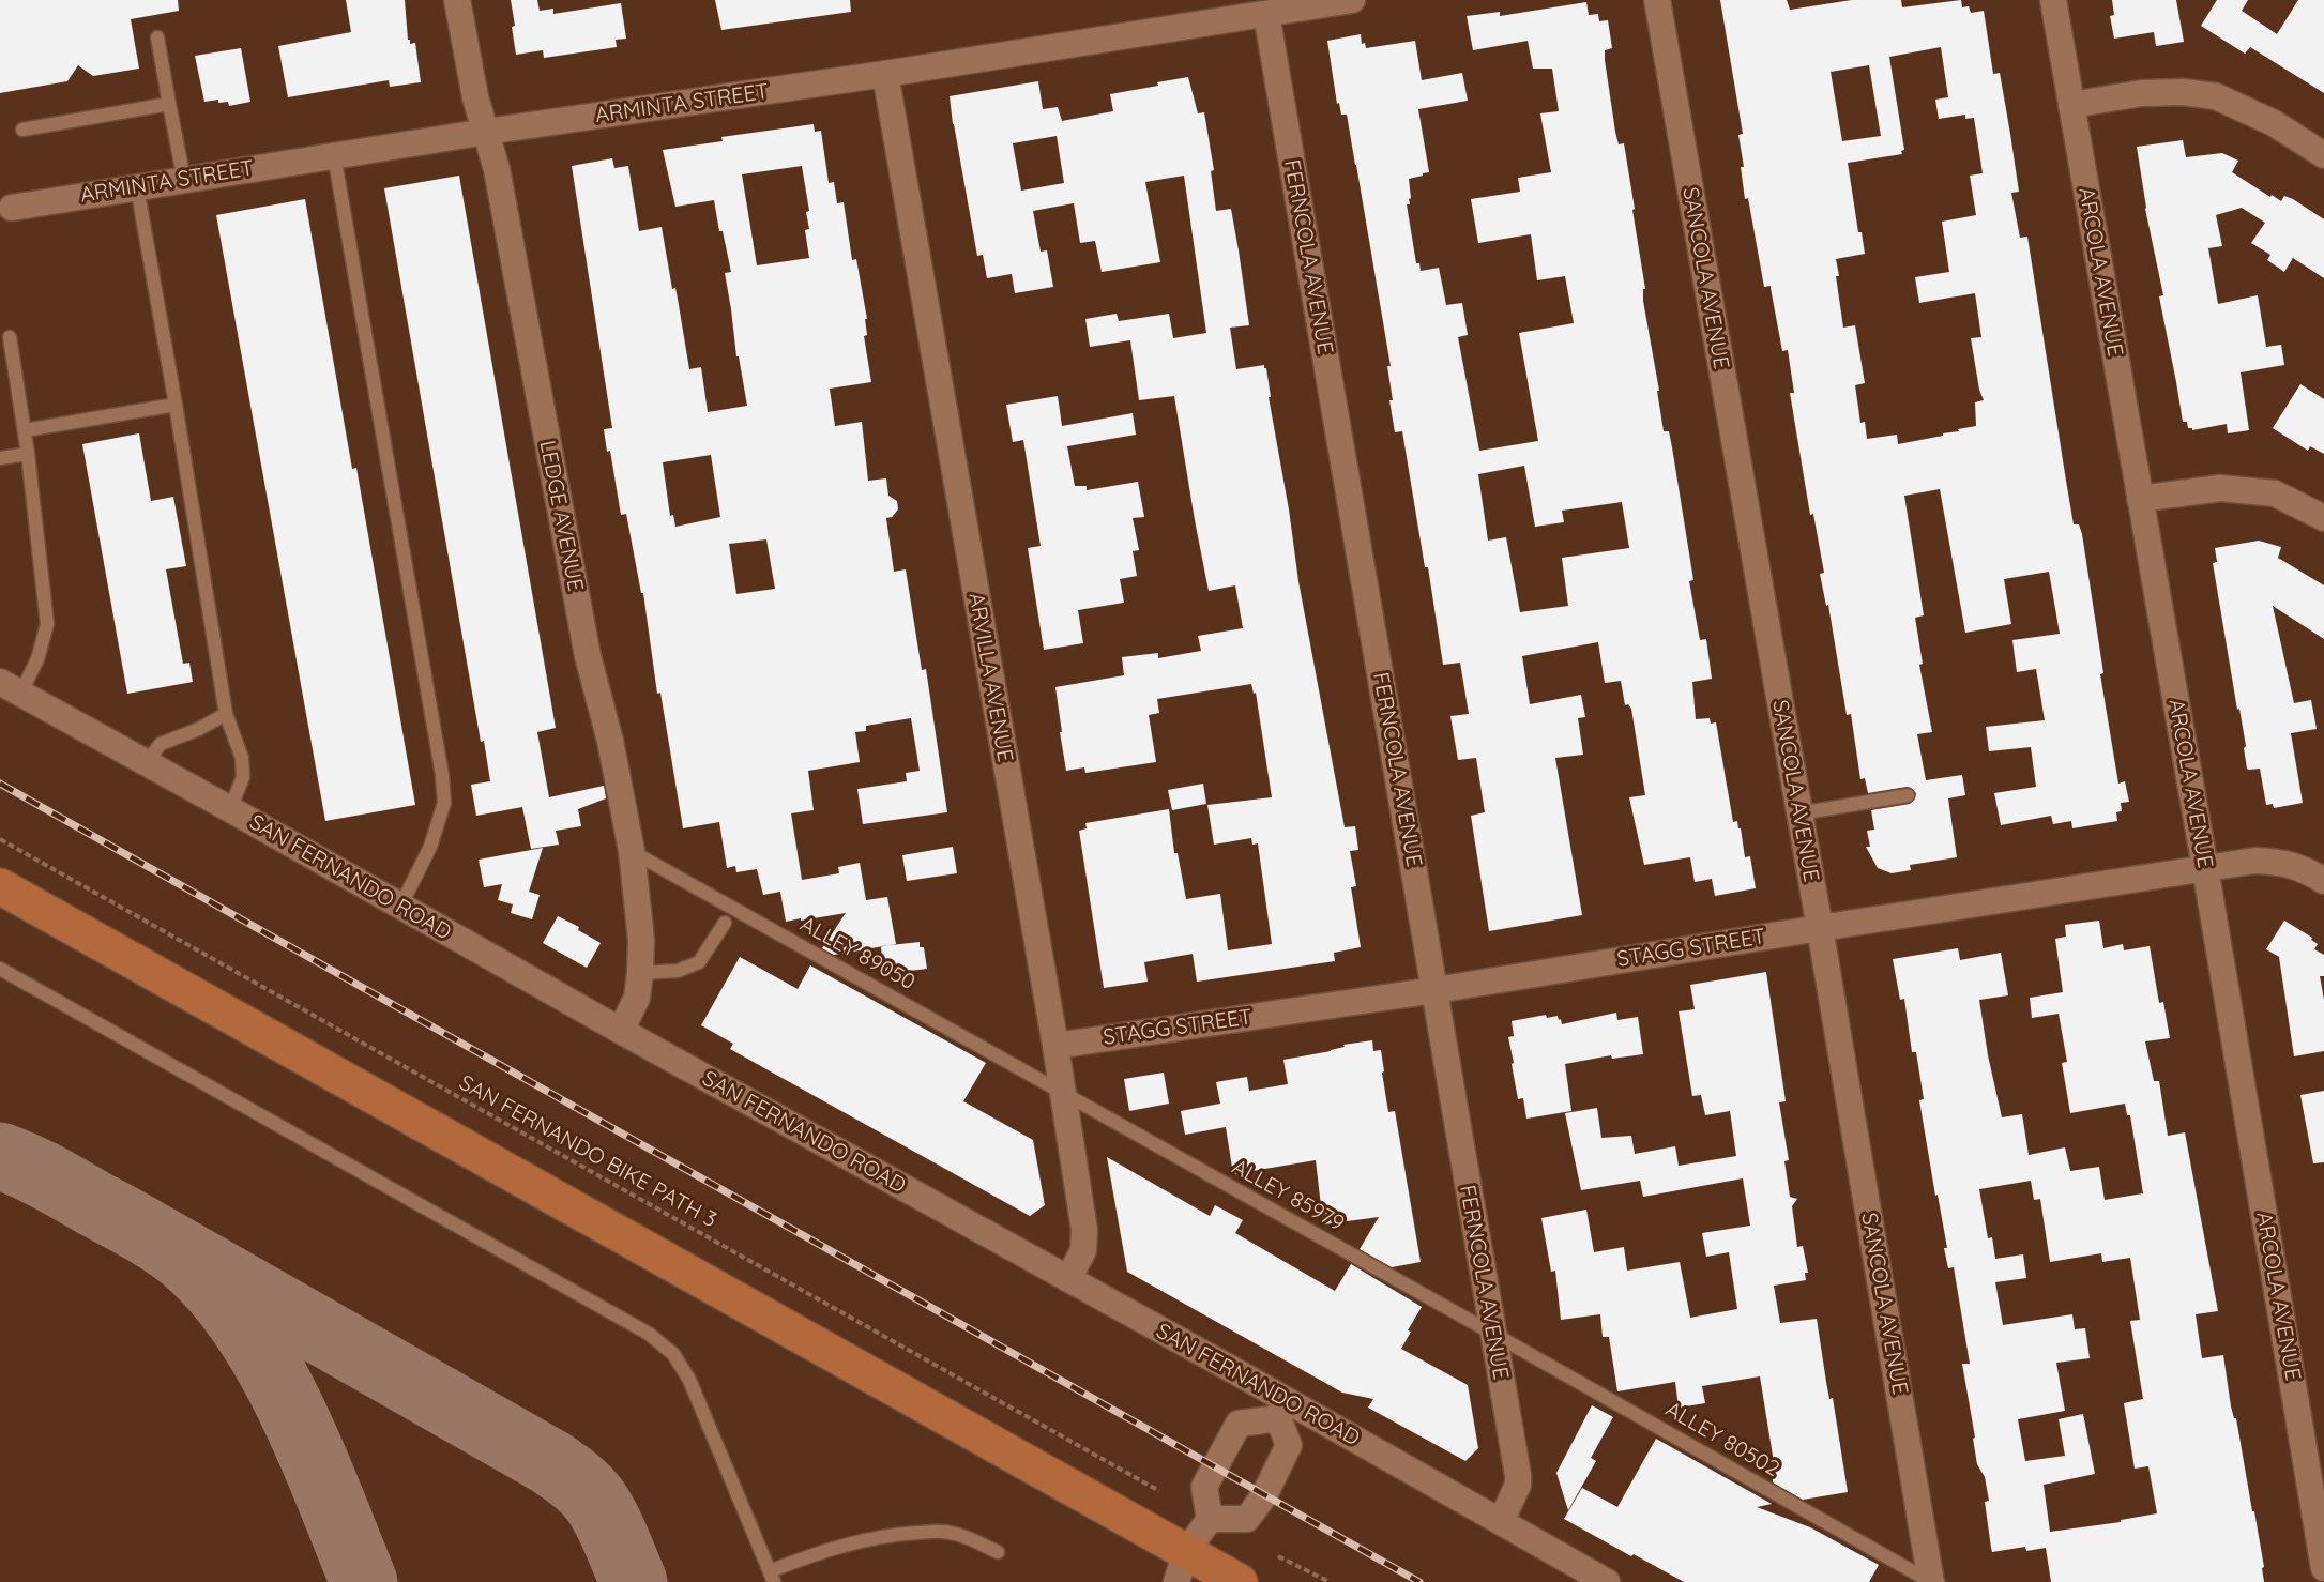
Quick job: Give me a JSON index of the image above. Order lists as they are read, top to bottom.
{
  "streets": {
    "street": [
      "ARMINTA STREET",
      "FERNCOLA AVENUE",
      "ARCOLA AVENUE",
      "SANCOLA AVENUE",
      "LEDGE AVENUE",
      "ARVILLA AVENUE",
      "SAN FERNANDO ROAD",
      "STAGG STREET"
    ],
    "lane": ["ALLEY 89050", "ALLEY 85979", "ALLEY 80502"],
    "path": ["SAN FERNANDO BIKE PATH 3"]
  },
  "crossings": [
    ["ARMINTA STREET", "FERNCOLA AVENUE"],
    ["ARMINTA STREET", "LEDGE AVENUE"],
    ["ARMINTA STREET", "ARVILLA AVENUE"],
    ["FERNCOLA AVENUE", "SAN FERNANDO ROAD"],
    ["FERNCOLA AVENUE", "STAGG STREET"],
    ["FERNCOLA AVENUE", "ALLEY 85979"],
    ["FERNCOLA AVENUE", "ALLEY 80502"],
    ["ARCOLA AVENUE", "STAGG STREET"],
    ["SANCOLA AVENUE", "STAGG STREET"],
    ["SANCOLA AVENUE", "ALLEY 80502"],
    ["LEDGE AVENUE", "SAN FERNANDO ROAD"],
    ["LEDGE AVENUE", "ALLEY 89050"],
    ["ARVILLA AVENUE", "SAN FERNANDO ROAD"],
    ["ARVILLA AVENUE", "STAGG STREET"],
    ["ARVILLA AVENUE", "ALLEY 89050"],
    ["ARVILLA AVENUE", "ALLEY 85979"],
    ["ALLEY 89050", "ALLEY 85979"],
    ["ALLEY 85979", "ALLEY 80502"]
  ]
}
